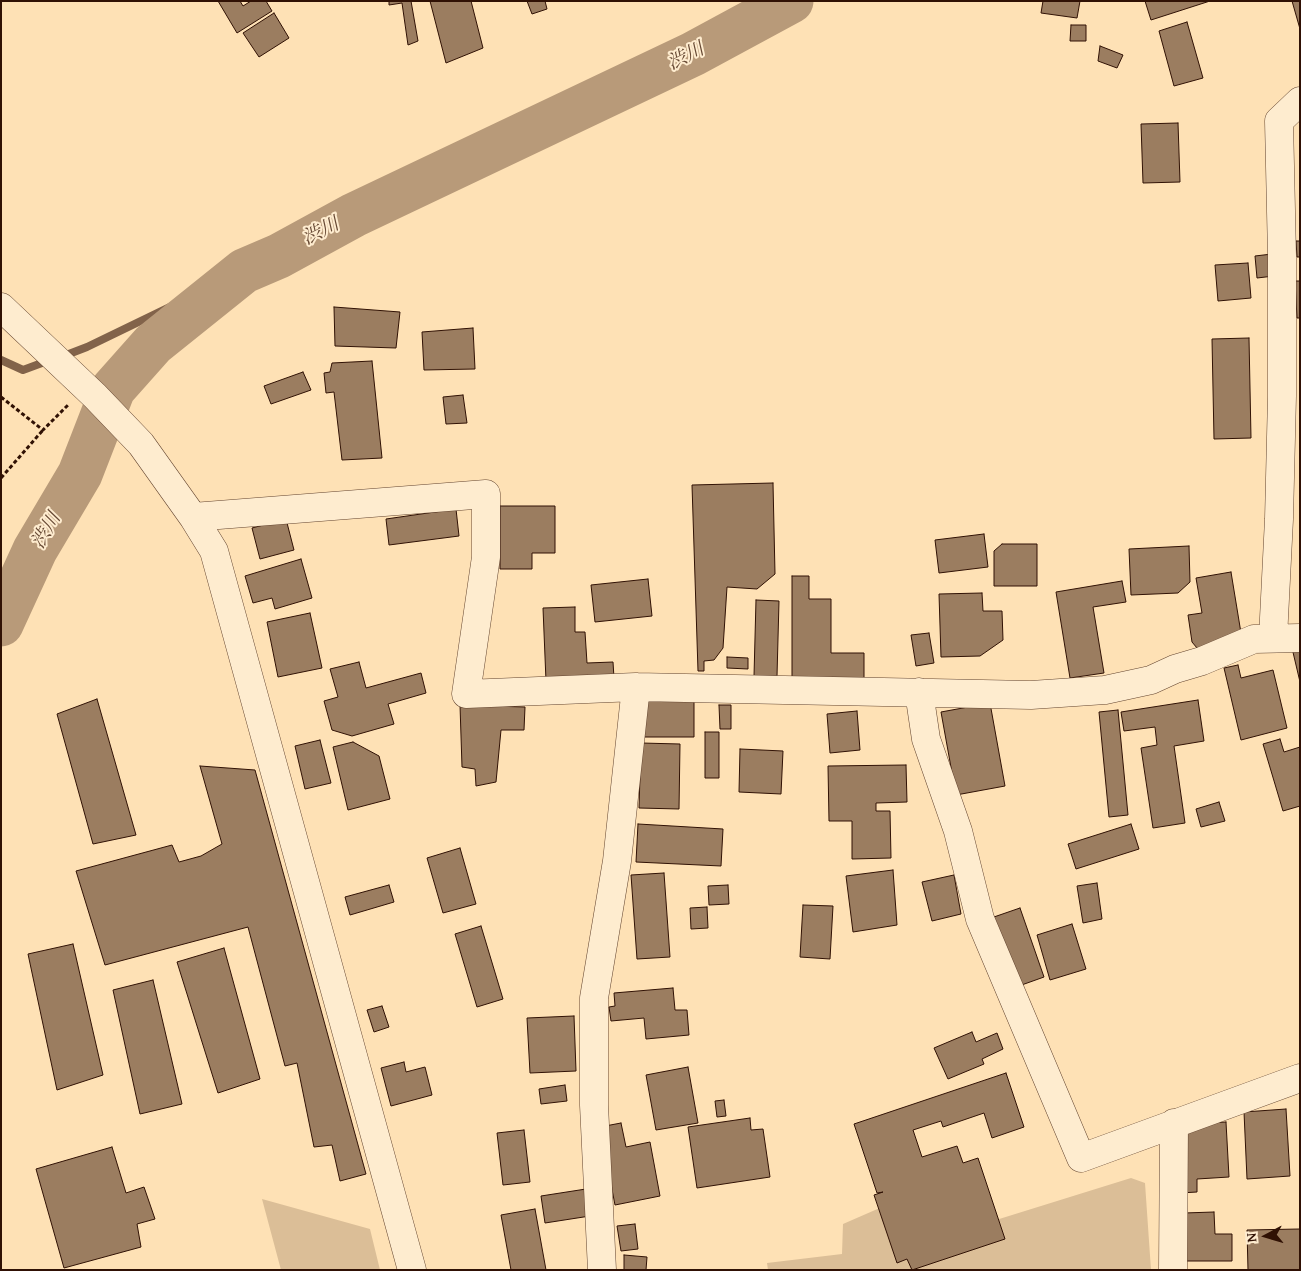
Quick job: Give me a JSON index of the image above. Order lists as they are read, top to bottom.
{
  "water": ["渋川"],
  "north": "left"
}
